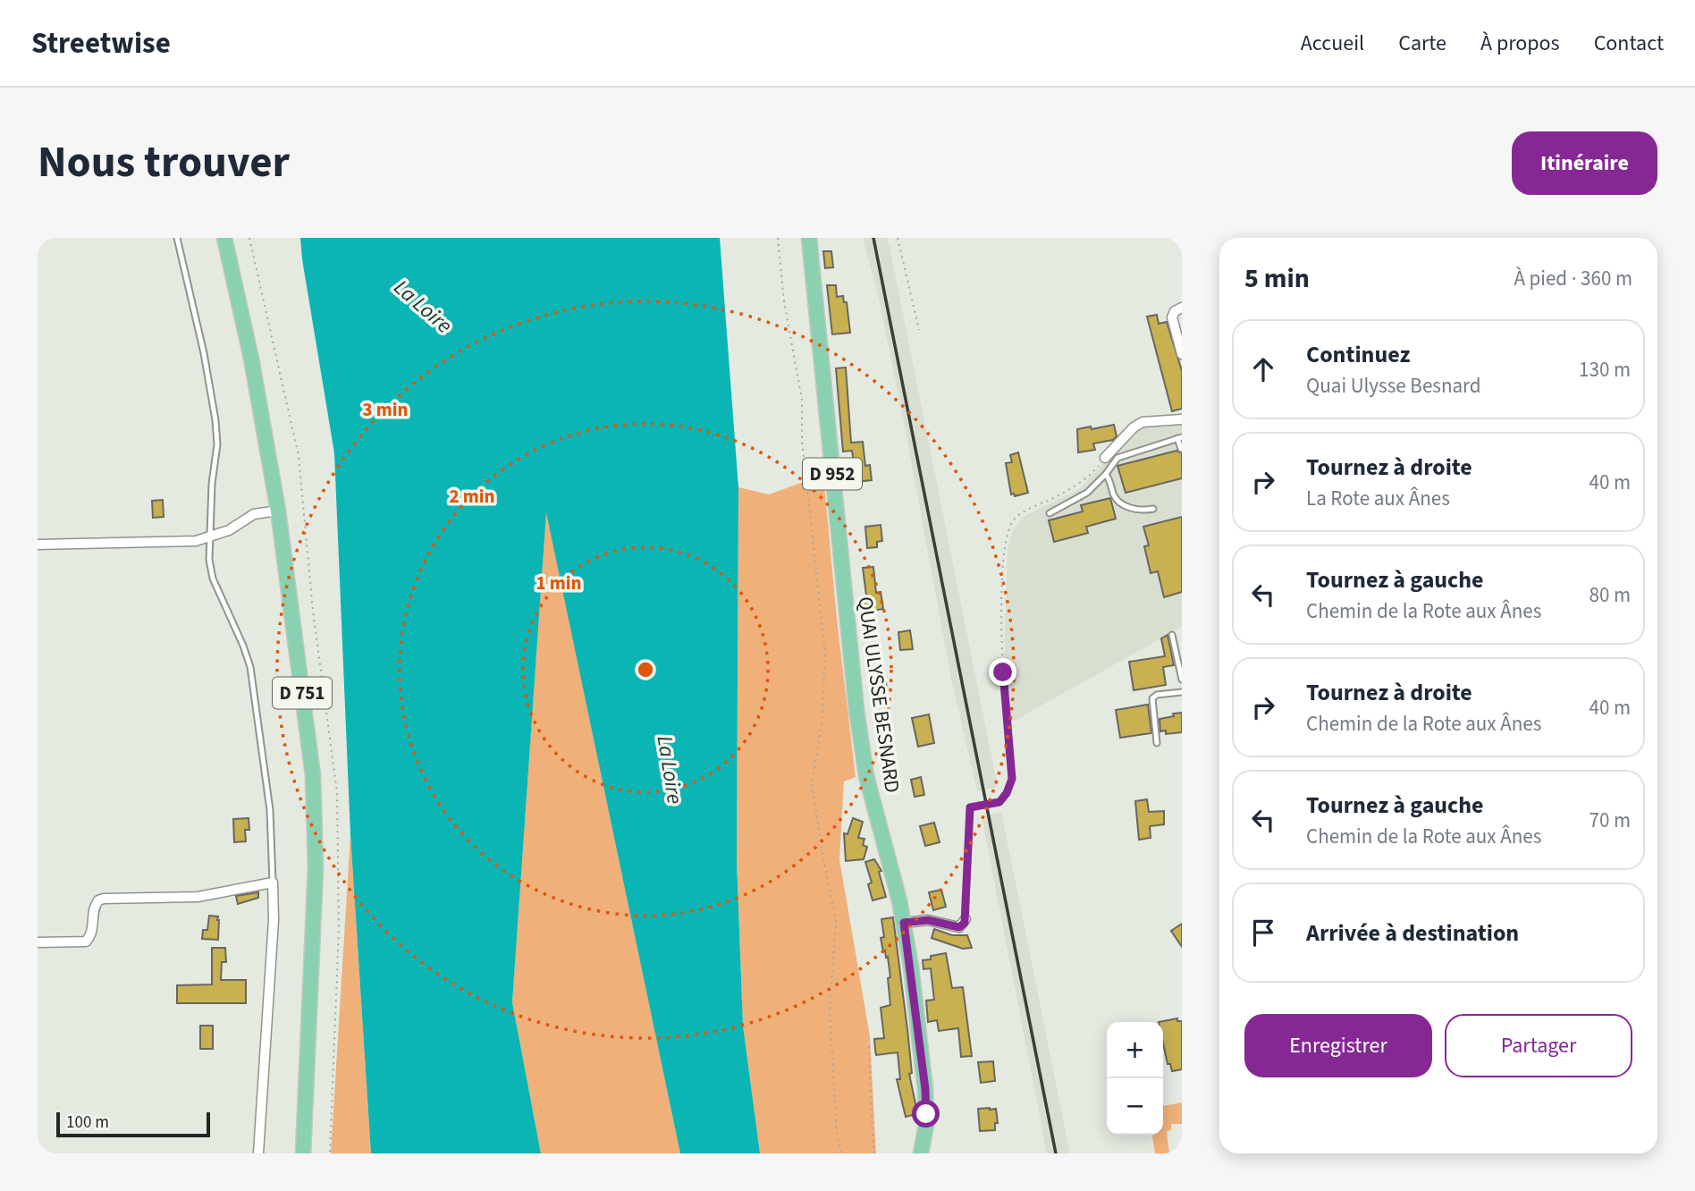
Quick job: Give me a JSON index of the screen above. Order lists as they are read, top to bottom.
{
  "streets": {
    "main road": ["D 952", "D 751", "QUAI ULYSSE BESNARD"]
  },
  "water": ["La Loire"],
  "scale_bar": "100 m",
  "page": {
    "header": "Streetwise",
    "nav": [
      "Accueil",
      "Carte",
      "À propos",
      "Contact"
    ],
    "title": "Nous trouver",
    "buttons": [
      "Itinéraire",
      ["Enregistrer", "Partager"]
    ],
    "heading": ["5 min", "À pied · 360 m"],
    "list": [
      ["Continuez", "Quai Ulysse Besnard", "130 m"],
      ["Tournez à droite", "La Rote aux Ânes", "40 m"],
      ["Tournez à gauche", "Chemin de la Rote aux Ânes", "80 m"],
      ["Tournez à droite", "Chemin de la Rote aux Ânes", "40 m"],
      ["Tournez à gauche", "Chemin de la Rote aux Ânes", "70 m"],
      "Arrivée à destination"
    ],
    "map_buttons": ["+", "−"],
    "scale": "100 m"
  },
  "rings": ["3 min", "2 min", "1 min"]
}
